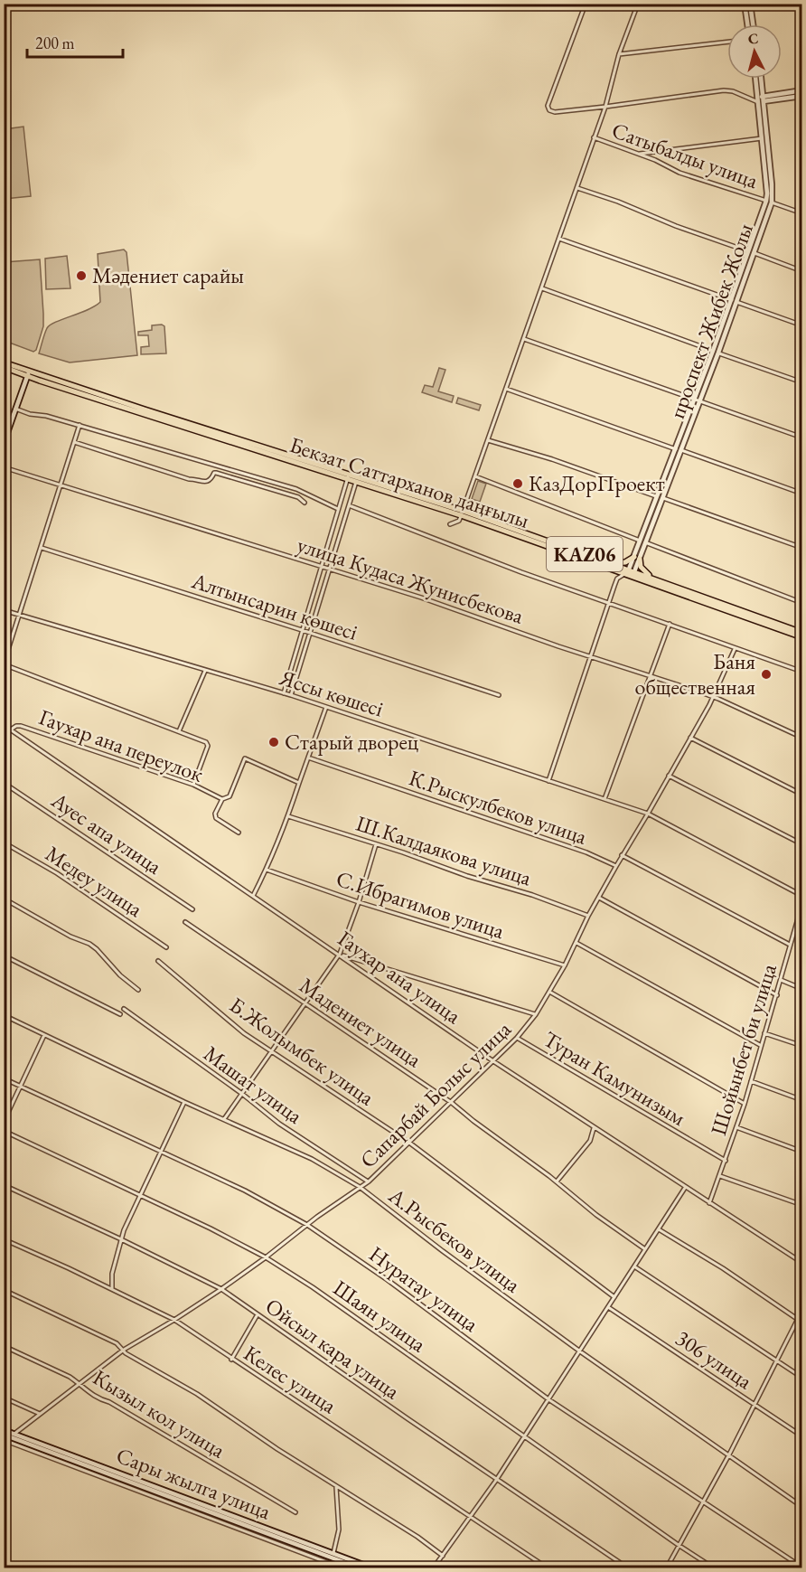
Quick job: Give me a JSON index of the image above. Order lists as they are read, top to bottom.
{
  "streets": {
    "main road": ["Бекзат Саттарханов даңғылы", "KАZ06"],
    "street": [
      "Сатыбалды улица",
      "проспект Жибек Жолы",
      "улица Кудаса Жунисбекова",
      "Алтынсарин көшесі",
      "Яссы көшесі",
      "Гаухар ана переулок",
      "К.Рыскулбеков улица",
      "Ауес апа улица",
      "Ш.Калдаякова улица",
      "Медеу улица",
      "С.Ибрагимов улица",
      "Гаухар ана улица",
      "Мадениет улица",
      "Шойынбет би улица",
      "Б.Жолымбек улица",
      "Туран Камунизым",
      "Машат улица",
      "Сапарбай Болыс улица",
      "А.Рысбеков улица",
      "Нуратау улица",
      "Шаян улица",
      "Ойсыл кара улица",
      "306 улица",
      "Келес улица",
      "Кызыл кол улица",
      "Сары жылга улица"
    ]
  },
  "crossings": [
    ["Сатыбалды улица", "проспект Жибек Жолы"],
    ["проспект Жибек Жолы", "Бекзат Саттарханов даңғылы"],
    ["улица Кудаса Жунисбекова", "Сапарбай Болыс улица"],
    ["Яссы көшесі", "Сапарбай Болыс улица"],
    ["Гаухар ана переулок", "Гаухар ана улица"],
    ["К.Рыскулбеков улица", "Сапарбай Болыс улица"],
    ["Ш.Калдаякова улица", "Сапарбай Болыс улица"],
    ["С.Ибрагимов улица", "Сапарбай Болыс улица"],
    ["Гаухар ана улица", "Шойынбет би улица"],
    ["Гаухар ана улица", "Туран Камунизым"],
    ["Гаухар ана улица", "Сапарбай Болыс улица"],
    ["Мадениет улица", "Сапарбай Болыс улица"],
    ["Шойынбет би улица", "Туран Камунизым"],
    ["Б.Жолымбек улица", "Сапарбай Болыс улица"],
    ["Туран Камунизым", "Сапарбай Болыс улица"],
    ["Машат улица", "Сапарбай Болыс улица"],
    ["Сапарбай Болыс улица", "А.Рысбеков улица"],
    ["Сапарбай Болыс улица", "Нуратау улица"],
    ["Сапарбай Болыс улица", "Шаян улица"],
    ["Сапарбай Болыс улица", "Ойсыл кара улица"],
    ["Сапарбай Болыс улица", "Келес улица"],
    ["Сапарбай Болыс улица", "Кызыл кол улица"],
    ["Сапарбай Болыс улица", "Сары жылга улица"]
  ],
  "places": [
    "Мәдениет сарайы",
    "КазДорПроект",
    "Баня общественная",
    "Старый дворец"
  ],
  "scale_bar": "200 m",
  "north": "top"
}
